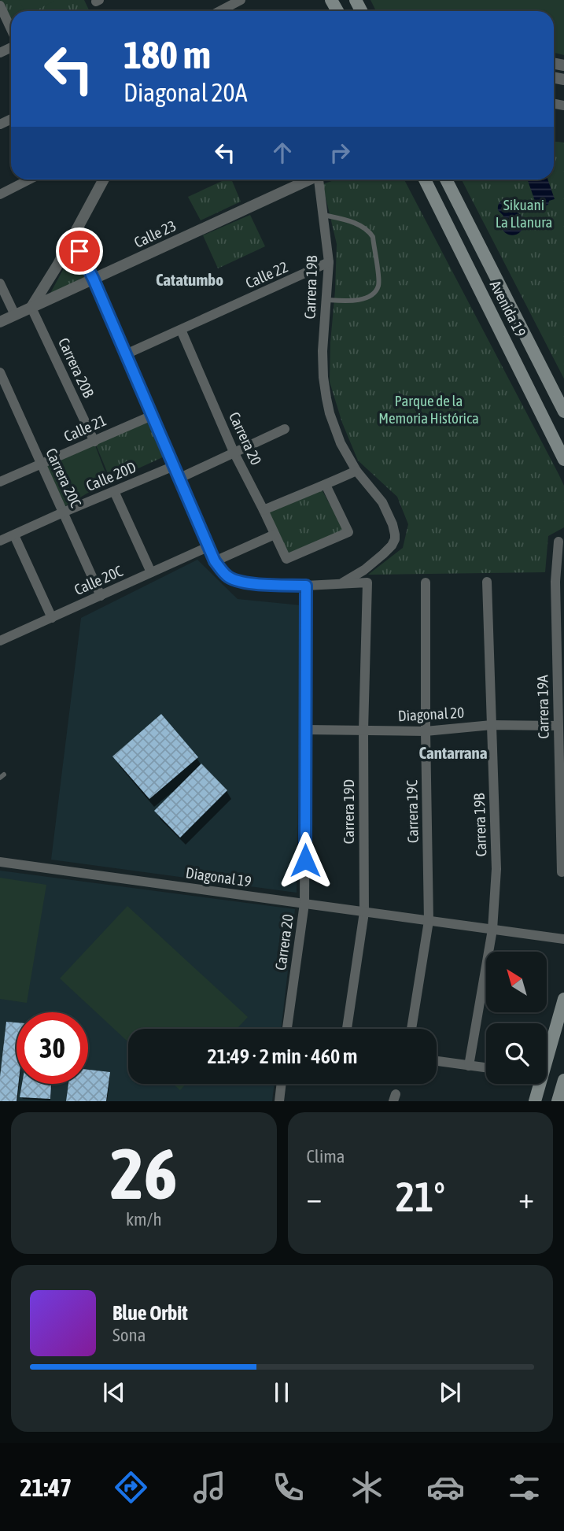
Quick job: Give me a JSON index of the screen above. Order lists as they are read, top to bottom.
{
  "streets": {
    "main road": ["Avenida 19"],
    "street": [
      "Calle 23",
      "Calle 22",
      "Carrera 19B",
      "Carrera 20B",
      "Calle 21",
      "Carrera 20",
      "Calle 20D",
      "Carrera 20C",
      "Calle 20C",
      "Carrera 19A",
      "Diagonal 20",
      "Carrera 19D",
      "Carrera 19C",
      "Diagonal 19"
    ]
  },
  "crossings": [
    ["Calle 23", "Carrera 20B"],
    ["Calle 22", "Carrera 19B"],
    ["Calle 22", "Carrera 20"],
    ["Carrera 19B", "Diagonal 20"],
    ["Carrera 19B", "Diagonal 19"],
    ["Carrera 20B", "Calle 21"],
    ["Calle 21", "Carrera 20C"],
    ["Carrera 20", "Diagonal 20"],
    ["Carrera 20", "Diagonal 19"],
    ["Calle 20D", "Carrera 20C"],
    ["Carrera 20C", "Calle 20C"],
    ["Carrera 19A", "Diagonal 20"],
    ["Diagonal 20", "Carrera 19D"],
    ["Diagonal 20", "Carrera 19C"],
    ["Carrera 19D", "Diagonal 19"],
    ["Carrera 19C", "Diagonal 19"]
  ],
  "districts": ["Catatumbo", "Cantarrana"],
  "parks": ["Sikuani La Llanura", "Parque de la Memoria Histórica"],
  "north": "top left",
  "page": {
    "turn": ["180 m", "Diagonal 20A"],
    "limit": "30",
    "trip": "21:49 · 2 min · 460 m",
    "tile": [
      ["26", "km/h"],
      "Clima"
    ],
    "heat": ["−", "21°", "+"],
    "song": ["Blue Orbit", "Sona"],
    "tabs": "21:47"
  }
}
